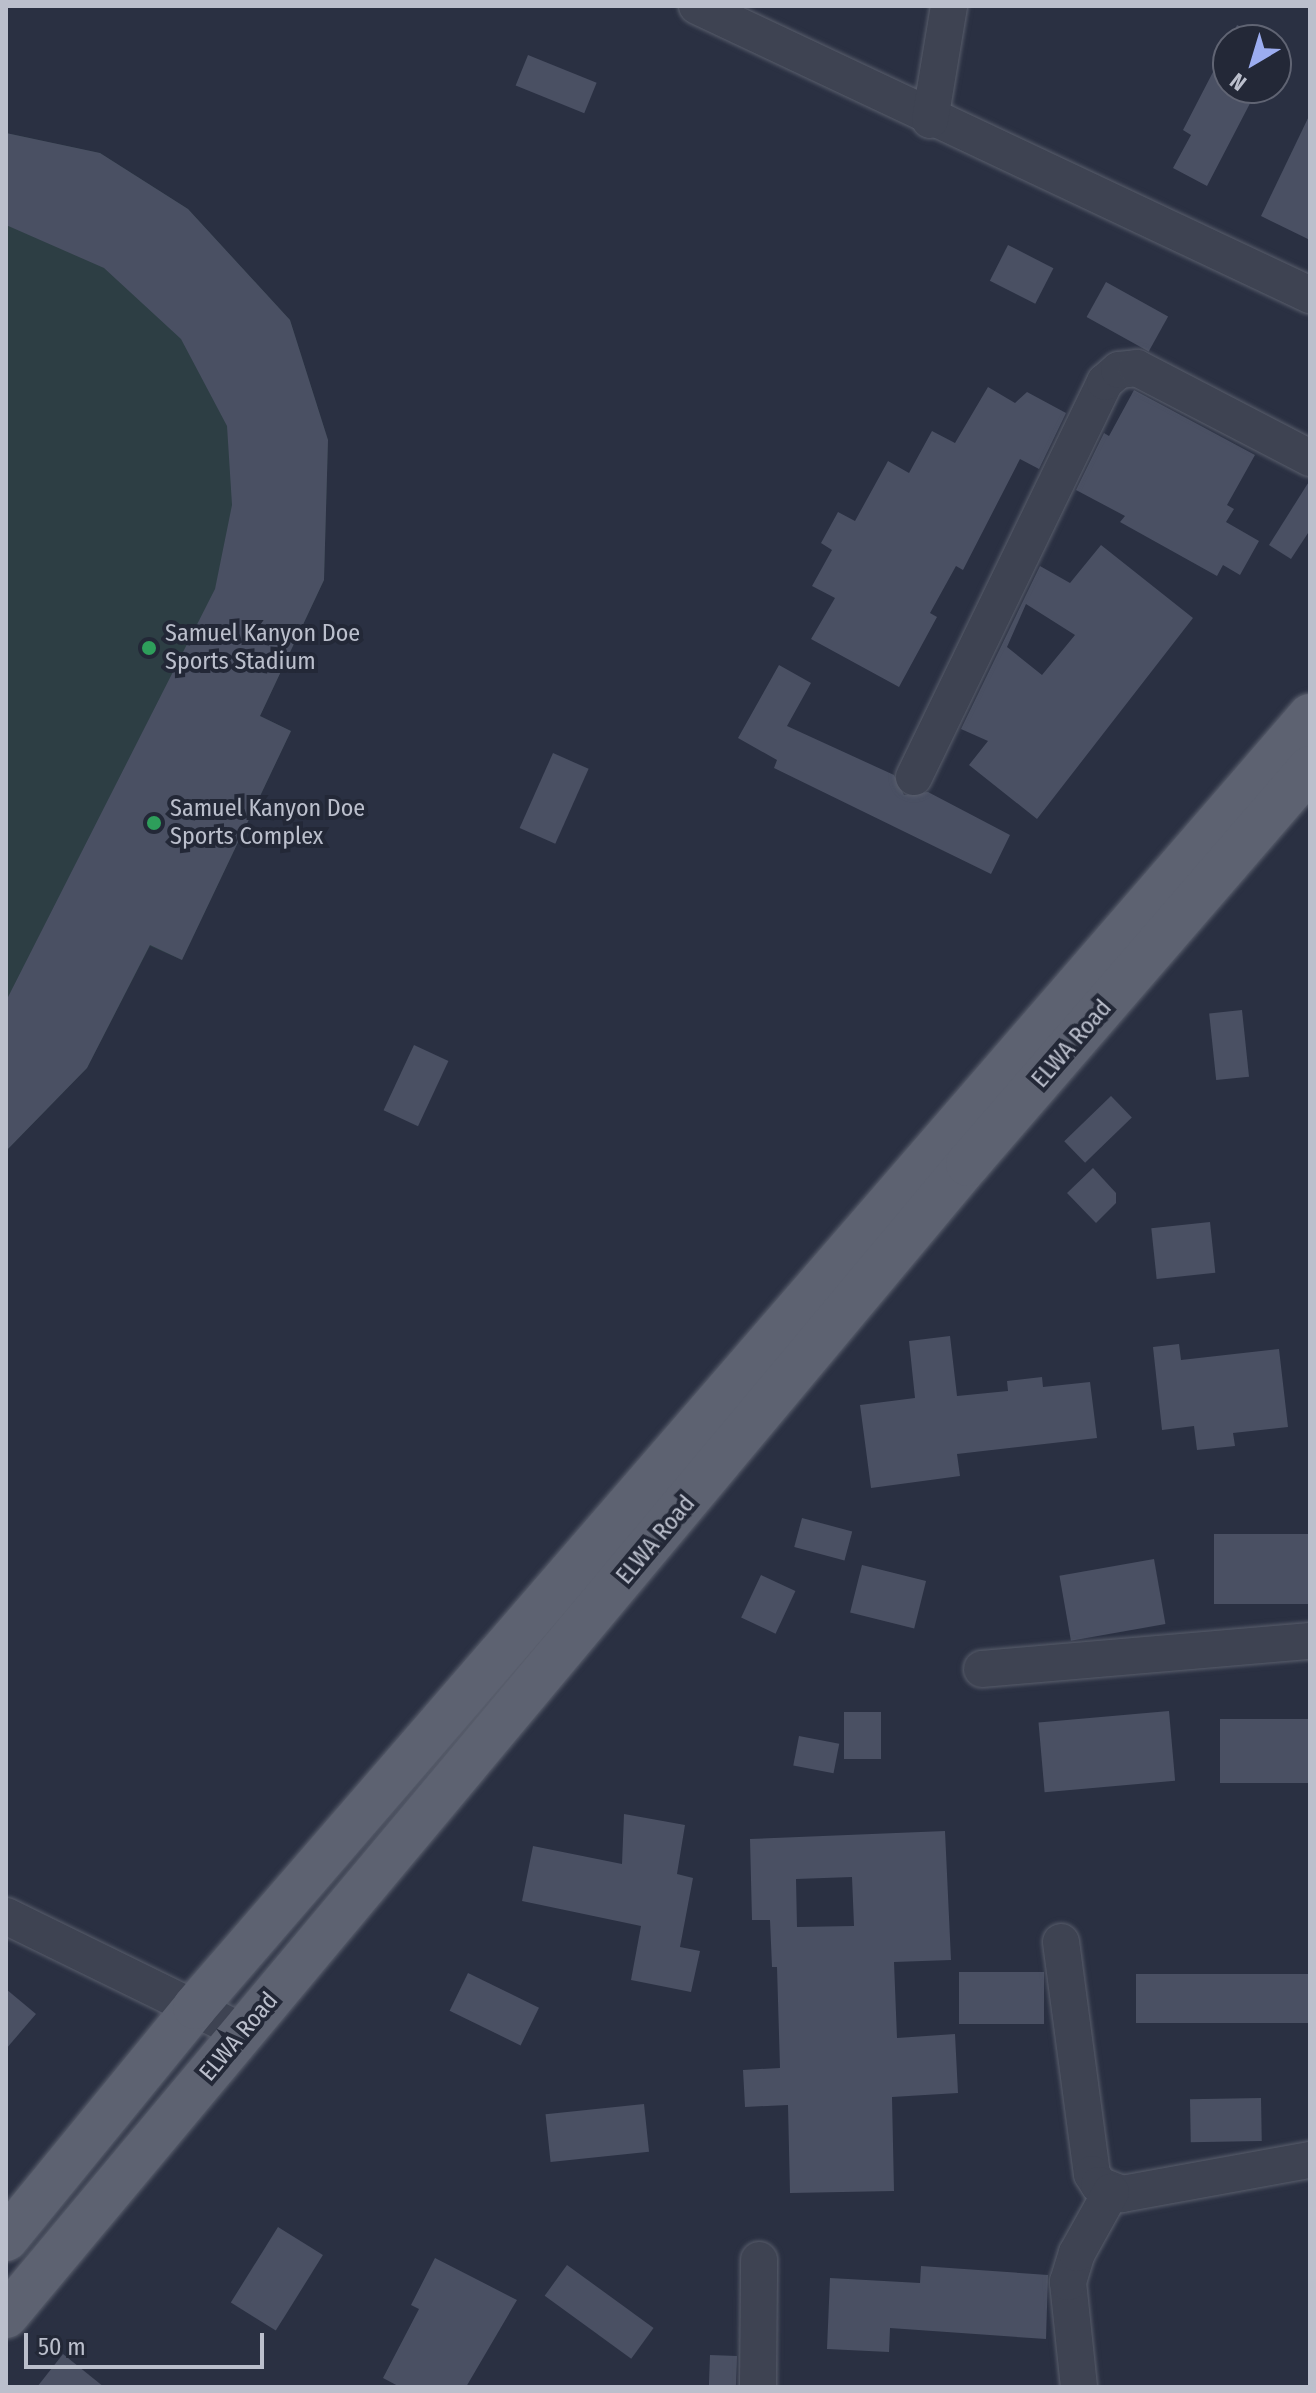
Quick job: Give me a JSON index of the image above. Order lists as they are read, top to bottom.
{
  "streets": {
    "main road": ["ELWA Road"]
  },
  "places": ["Samuel Kanyon Doe Sports Stadium", "Samuel Kanyon Doe Sports Complex"],
  "scale_bar": "50 m",
  "north": "bottom left"
}
